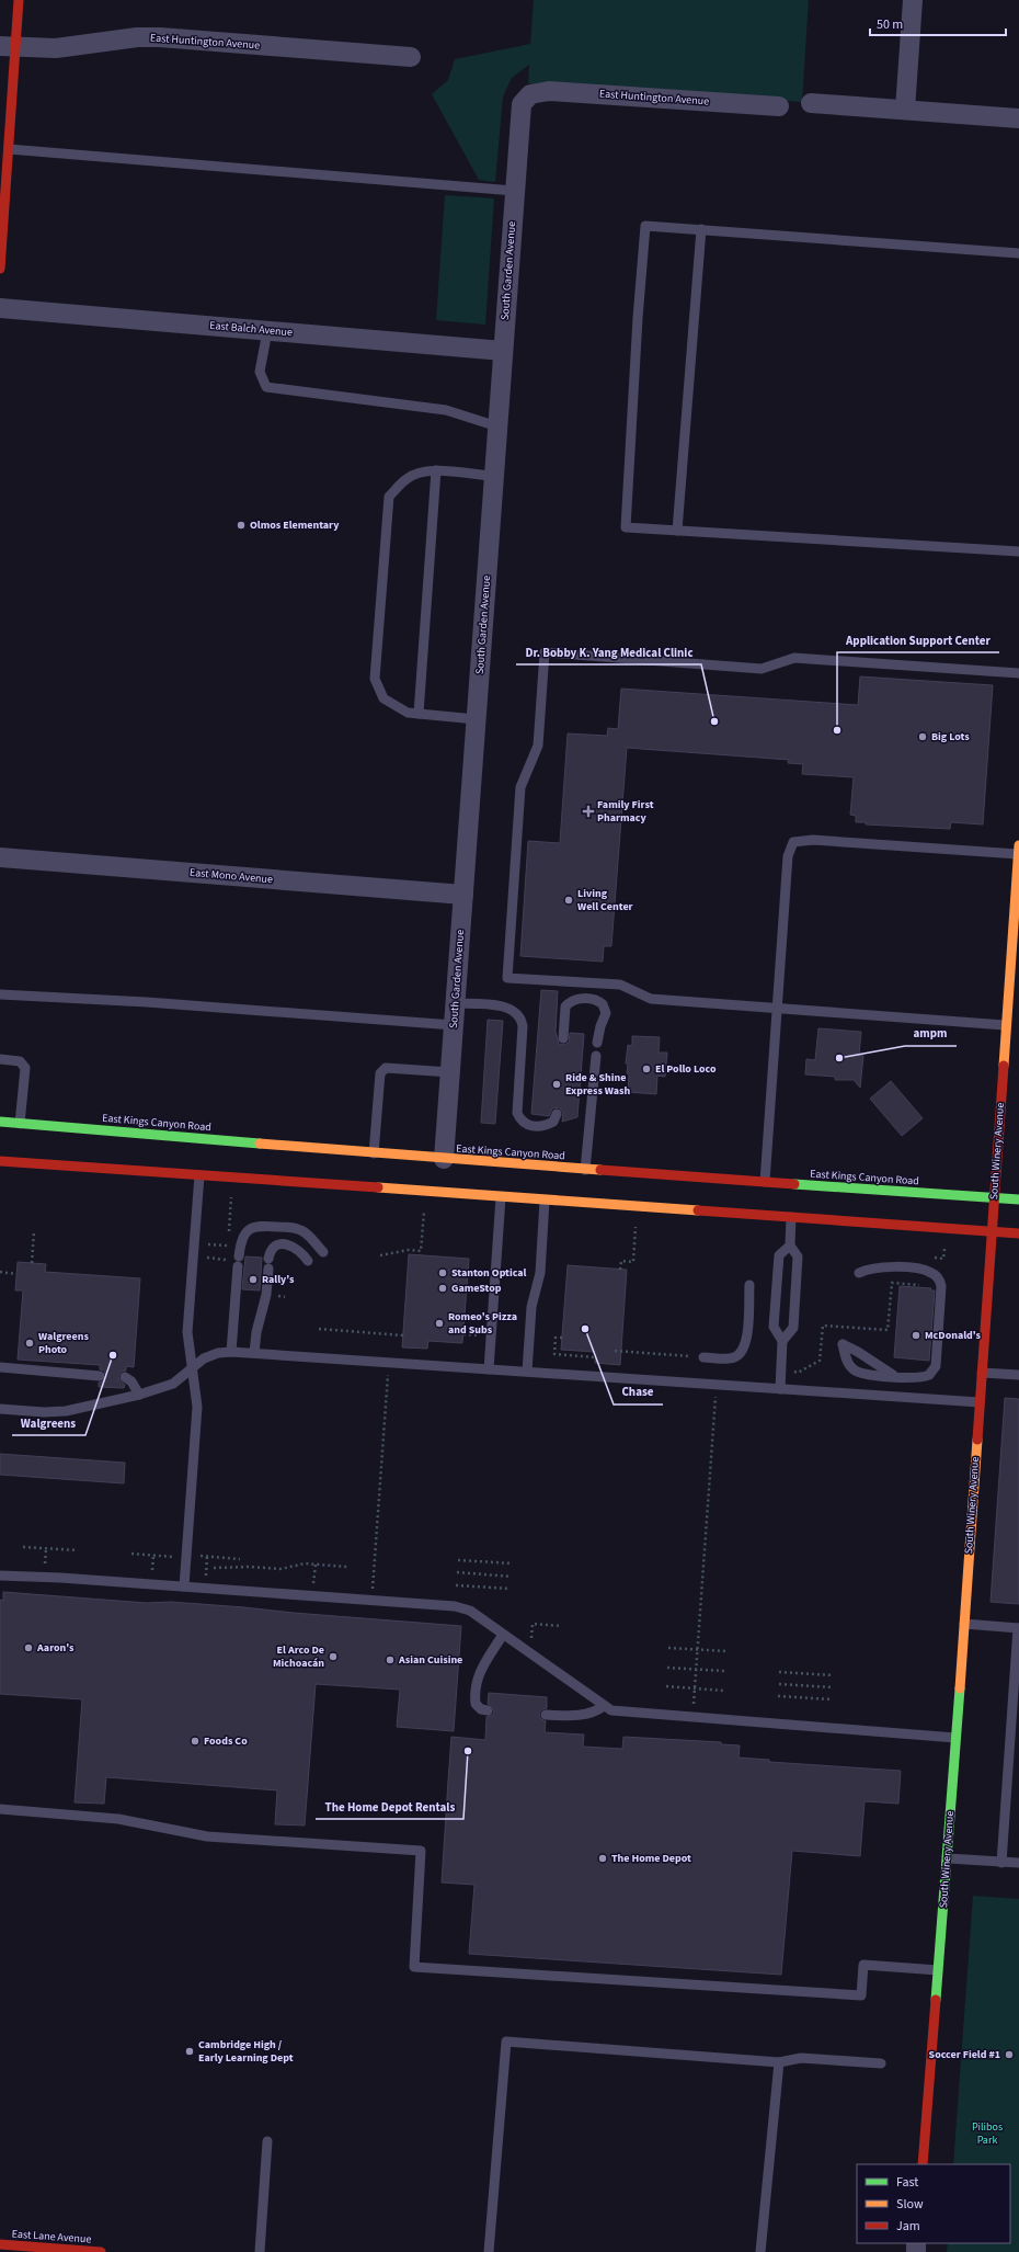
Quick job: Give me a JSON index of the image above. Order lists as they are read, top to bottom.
{
  "streets": {
    "main road": ["East Kings Canyon Road", "South Winery Avenue", "East Lane Avenue"],
    "street": [
      "East Huntington Avenue",
      "South Garden Avenue",
      "East Balch Avenue",
      "East Mono Avenue"
    ]
  },
  "crossings": [
    ["East Huntington Avenue", "South Garden Avenue"],
    ["South Garden Avenue", "East Balch Avenue"],
    ["South Garden Avenue", "East Mono Avenue"],
    ["South Garden Avenue", "East Kings Canyon Road"],
    ["East Kings Canyon Road", "South Winery Avenue"]
  ],
  "parks": ["Pilibos Park"],
  "places": {
    "other": [
      "Olmos Elementary",
      "Dr. Bobby K. Yang Medical Clinic",
      "Application Support Center",
      "Big Lots",
      "Living Well Center",
      "ampm",
      "El Pollo Loco",
      "Ride & Shine Express Wash",
      "Stanton Optical",
      "Rally's",
      "GameStop",
      "Romeo's Pizza and Subs",
      "Chase",
      "McDonald's",
      "Walgreens Photo",
      "Walgreens",
      "Aaron's",
      "El Arco De Michoacán",
      "Asian Cuisine",
      "Foods Co",
      "The Home Depot Rentals",
      "The Home Depot",
      "Cambridge High / Early Learning Dept",
      "Soccer Field #1"
    ],
    "health": ["Family First Pharmacy"]
  },
  "legend": ["Fast", "Slow", "Jam"],
  "scale_bar": "50 m"
}
